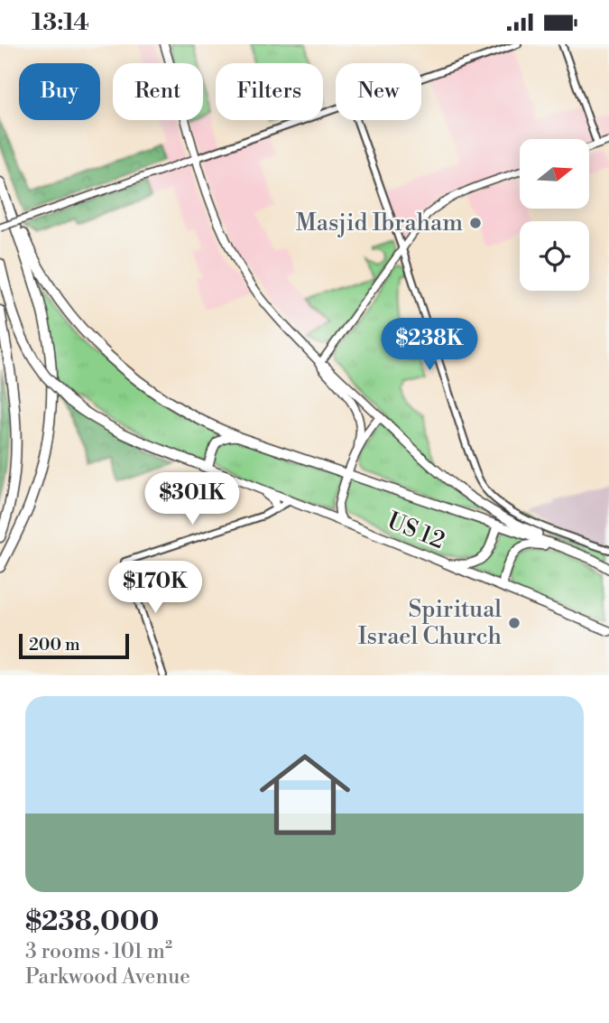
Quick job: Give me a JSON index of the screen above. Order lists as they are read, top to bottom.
{
  "streets": {
    "highway": ["US 12"]
  },
  "places": ["Masjid Ibraham", "Spiritual Israel Church"],
  "scale_bar": "200 m",
  "north": "right",
  "page": {
    "status": "13:14",
    "chip": [
      "Buy",
      "Rent",
      "Filters",
      "New"
    ],
    "price": ["$238K", "$301K", "$170K"],
    "scale": "200 m",
    "list": [
      {
        "name": "$238,000",
        "note": "3 rooms · 101 m² · Parkwood Avenue"
      }
    ]
  }
}
